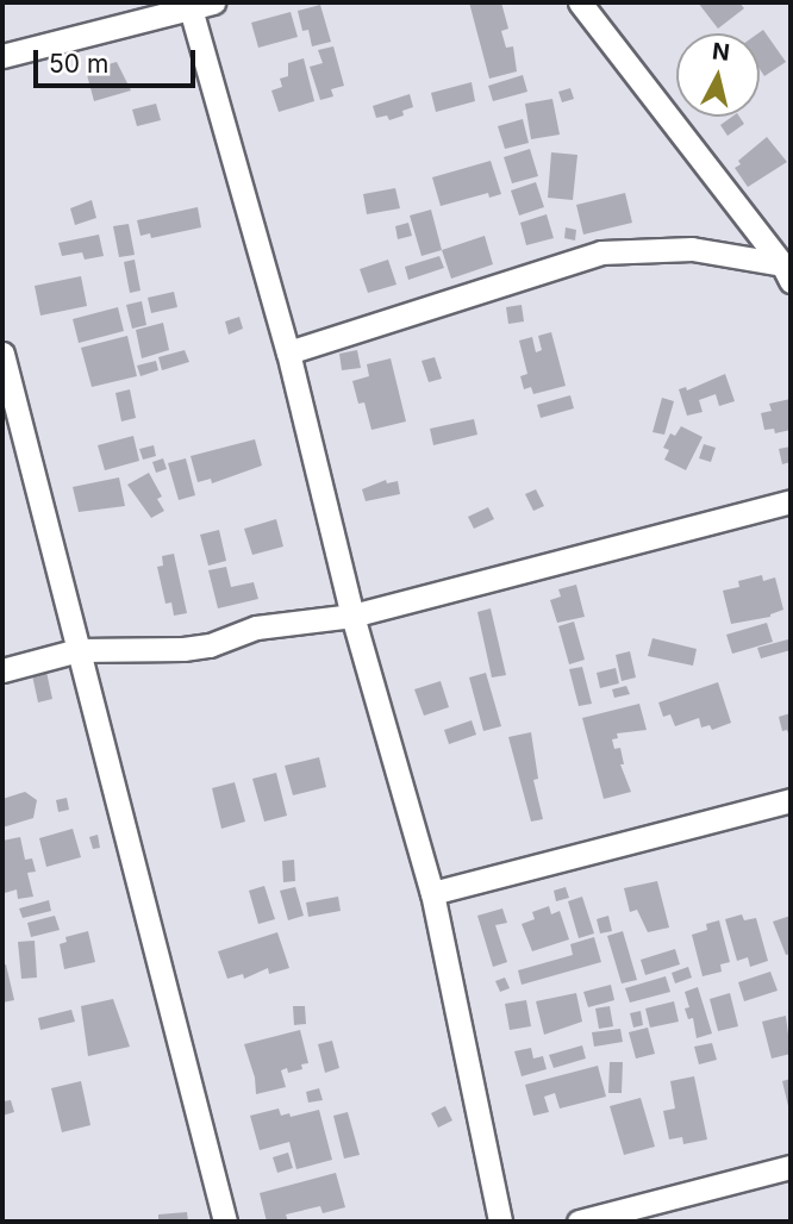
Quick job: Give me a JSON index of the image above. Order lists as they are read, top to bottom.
{
  "scale_bar": "50 m",
  "north": "top"
}
